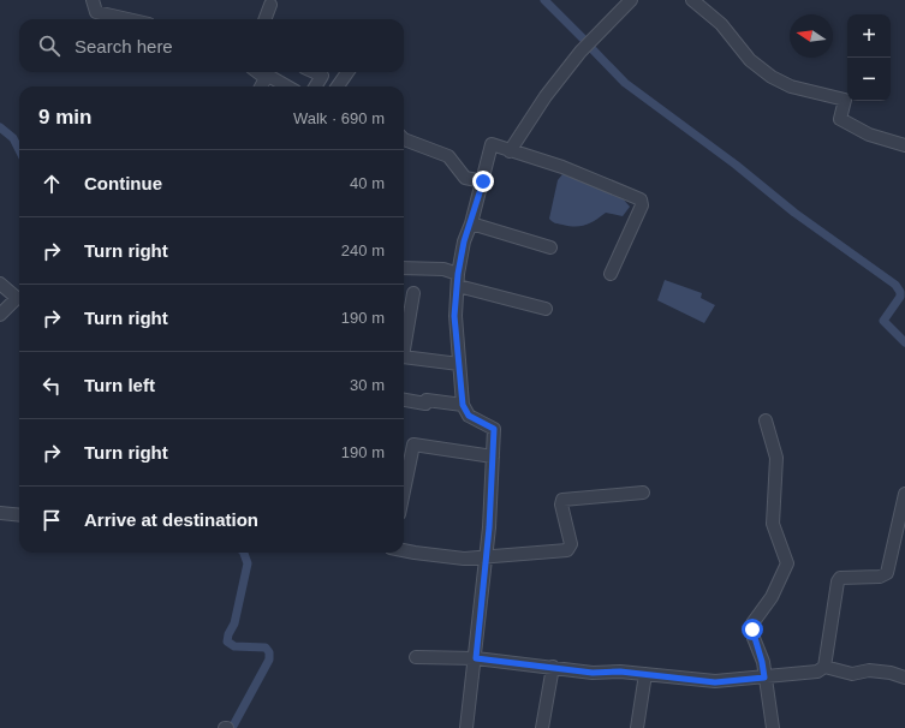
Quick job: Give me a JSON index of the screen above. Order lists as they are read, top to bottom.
{
  "north": "left",
  "page": {
    "map_buttons": ["+", "−"],
    "search": "Search here",
    "heading": ["9 min", "Walk · 690 m"],
    "list": [
      ["Continue", "40 m"],
      ["Turn right", "240 m"],
      ["Turn right", "190 m"],
      ["Turn left", "30 m"],
      ["Turn right", "190 m"],
      "Arrive at destination"
    ]
  }
}
